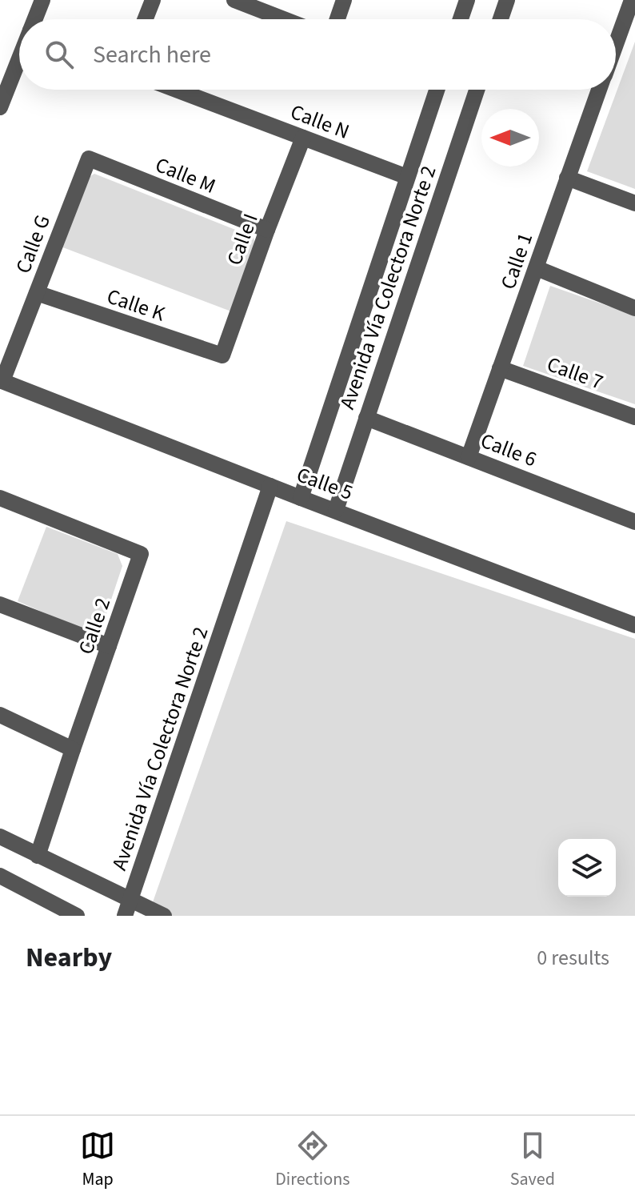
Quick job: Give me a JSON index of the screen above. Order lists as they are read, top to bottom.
{
  "streets": {
    "street": [
      "Calle N",
      "Calle M",
      "Calle I",
      "Calle G",
      "Calle 1",
      "Avenida Vía Colectora Norte 2",
      "Calle K",
      "Calle 7",
      "Calle 6",
      "Calle 5",
      "Calle 2"
    ]
  },
  "crossings": [
    ["Calle N", "Calle I"],
    ["Calle N", "Avenida Vía Colectora Norte 2"],
    ["Calle M", "Calle I"],
    ["Calle M", "Calle G"],
    ["Calle I", "Calle K"],
    ["Calle G", "Calle K"],
    ["Calle G", "Calle 5"],
    ["Calle 1", "Calle 7"],
    ["Calle 1", "Calle 6"],
    ["Avenida Vía Colectora Norte 2", "Calle 6"],
    ["Avenida Vía Colectora Norte 2", "Calle 5"]
  ],
  "north": "left",
  "page": {
    "search": "Search here",
    "heading": ["Nearby", "0 results"],
    "nav": ["Map", "Directions", "Saved"]
  }
}
